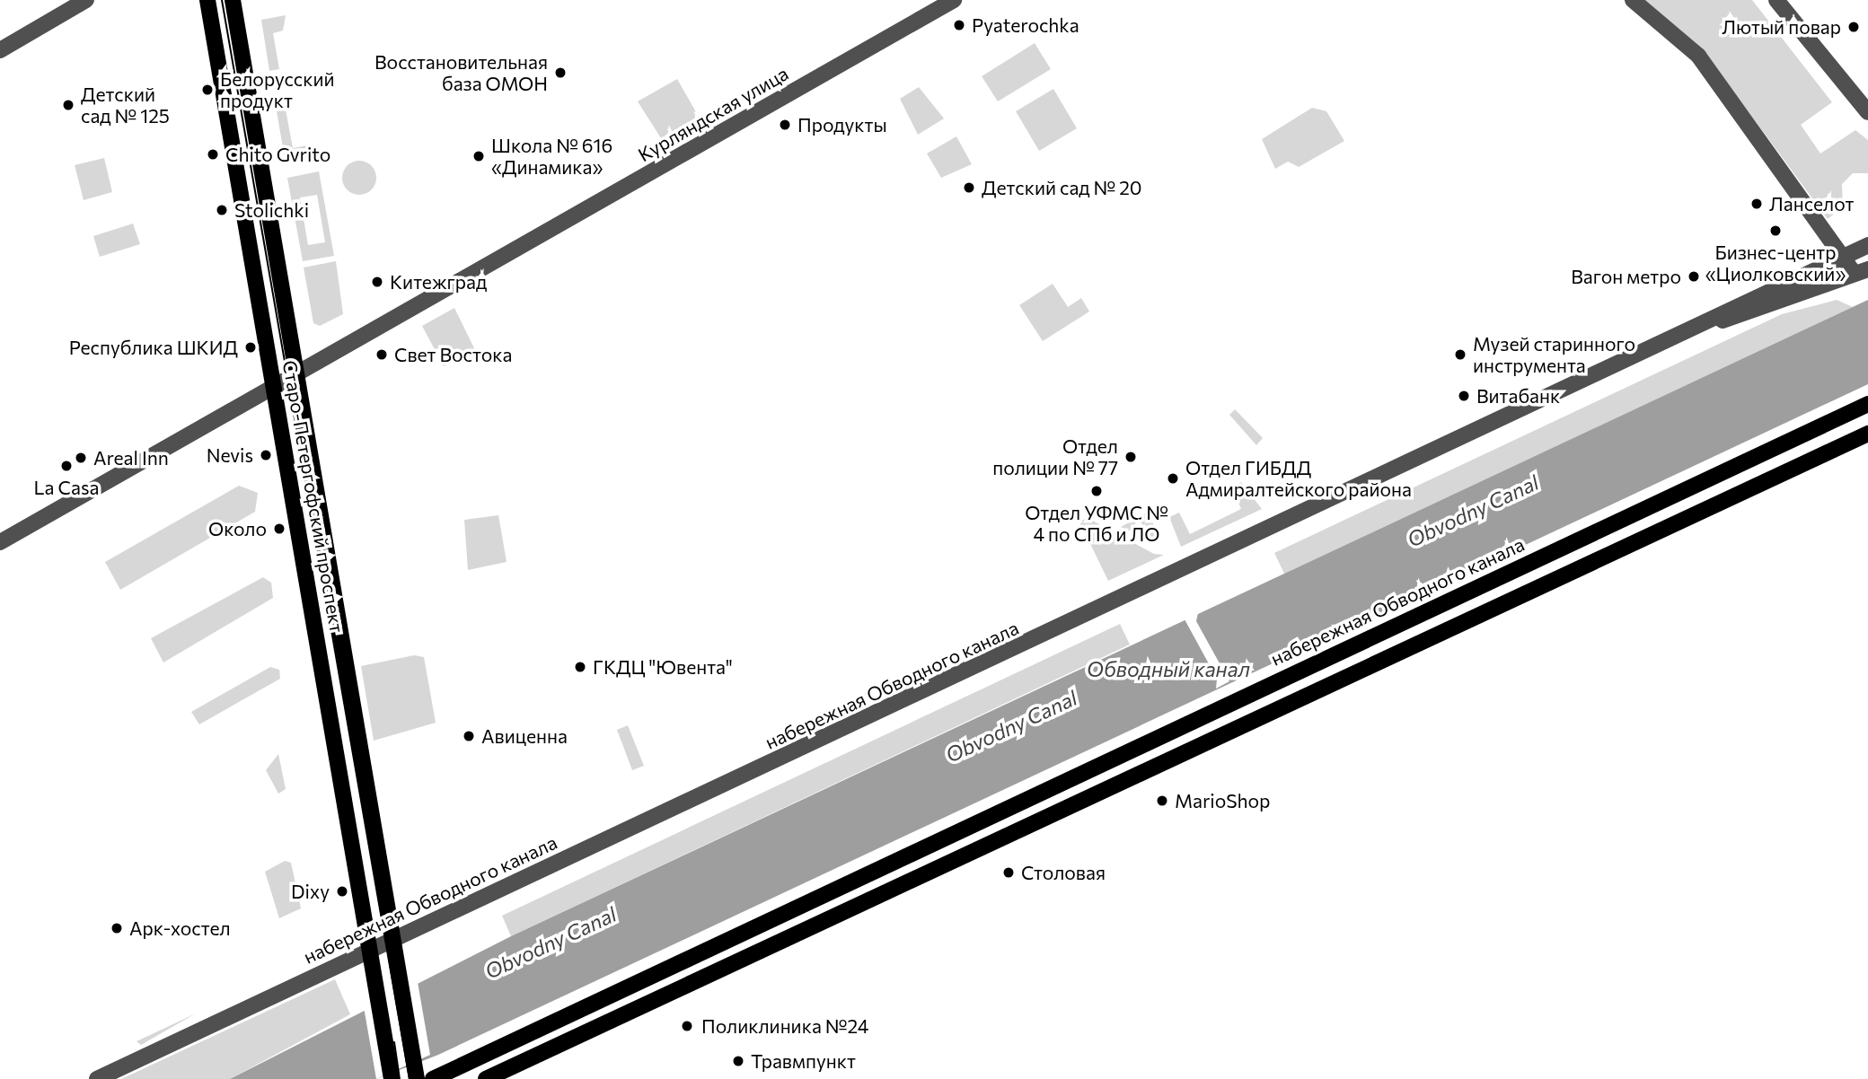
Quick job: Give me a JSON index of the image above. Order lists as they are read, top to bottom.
{
  "streets": {
    "main road": ["Старо-Петергофский проспект", "набережная Обводного канала"],
    "street": ["Курляндская улица"]
  },
  "crossings": [
    ["Курляндская улица", "Старо-Петергофский проспект"],
    ["Старо-Петергофский проспект", "набережная Обводного канала"]
  ],
  "water": ["Obvodny Canal", "Обводный канал"],
  "places": [
    "Pyaterochka",
    "Лютый повар",
    "Восстановительная база ОМОН",
    "Белорусский продукт",
    "Детский сад № 125",
    "Продукты",
    "Chito Gvrito",
    "Школа № 616 «Динамика»",
    "Детский сад № 20",
    "Ланселот",
    "Stolichki",
    "Бизнес-центр «Циолковский»",
    "Вагон метро",
    "Китежград",
    "Республика ШКИД",
    "Свет Востока",
    "Музей старинного инструмента",
    "Витабанк",
    "Nevis",
    "Отдел полиции № 77",
    "Areal Inn",
    "La Casa",
    "Отдел ГИБДД Адмиралтейского района",
    "Отдел УФМС № 4 по СПб и ЛО",
    "Около",
    "ГКДЦ \"Ювента\"",
    "Авиценна",
    "MarioShop",
    "Столовая",
    "Dixy",
    "Арк-хостел",
    "Поликлиника №24",
    "Травмпункт"
  ]
}
